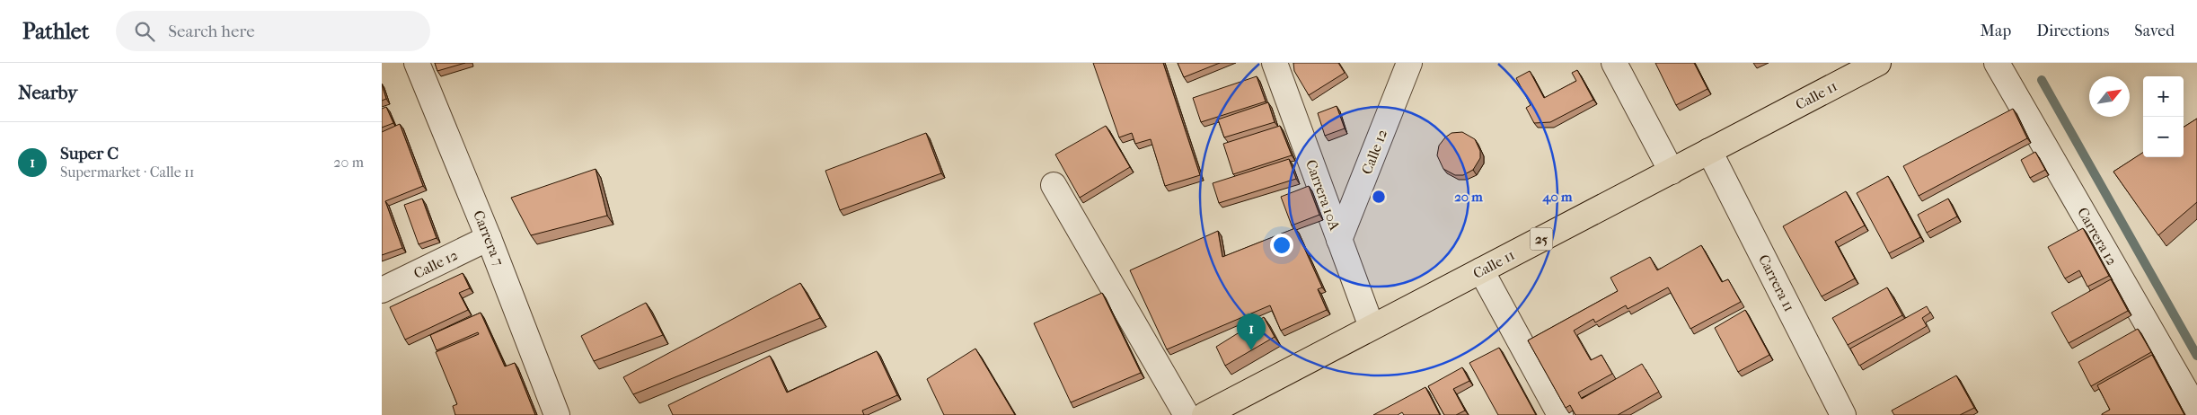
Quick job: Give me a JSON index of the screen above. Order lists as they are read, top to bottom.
{
  "streets": {
    "main road": ["Calle 11", "25"],
    "street": [
      "Calle 12",
      "Carrera 10A",
      "Carrera 12",
      "Carrera 7",
      "Carrera 11"
    ]
  },
  "crossings": [
    ["Calle 11", "Carrera 10A"],
    ["Calle 11", "Carrera 11"],
    ["Calle 12", "Carrera 10A"],
    ["Calle 12", "Carrera 7"]
  ],
  "north": "top right",
  "page": {
    "header": "Pathlet",
    "search": "Search here",
    "nav": ["Map", "Directions", "Saved"],
    "heading": "Nearby",
    "map_buttons": ["+", "−"],
    "list": [
      {
        "mark": "1",
        "name": "Super C",
        "note": "Supermarket · Calle 11",
        "value": "20 m"
      }
    ],
    "pins": "1"
  },
  "rings": ["20 m", "40 m"]
}
